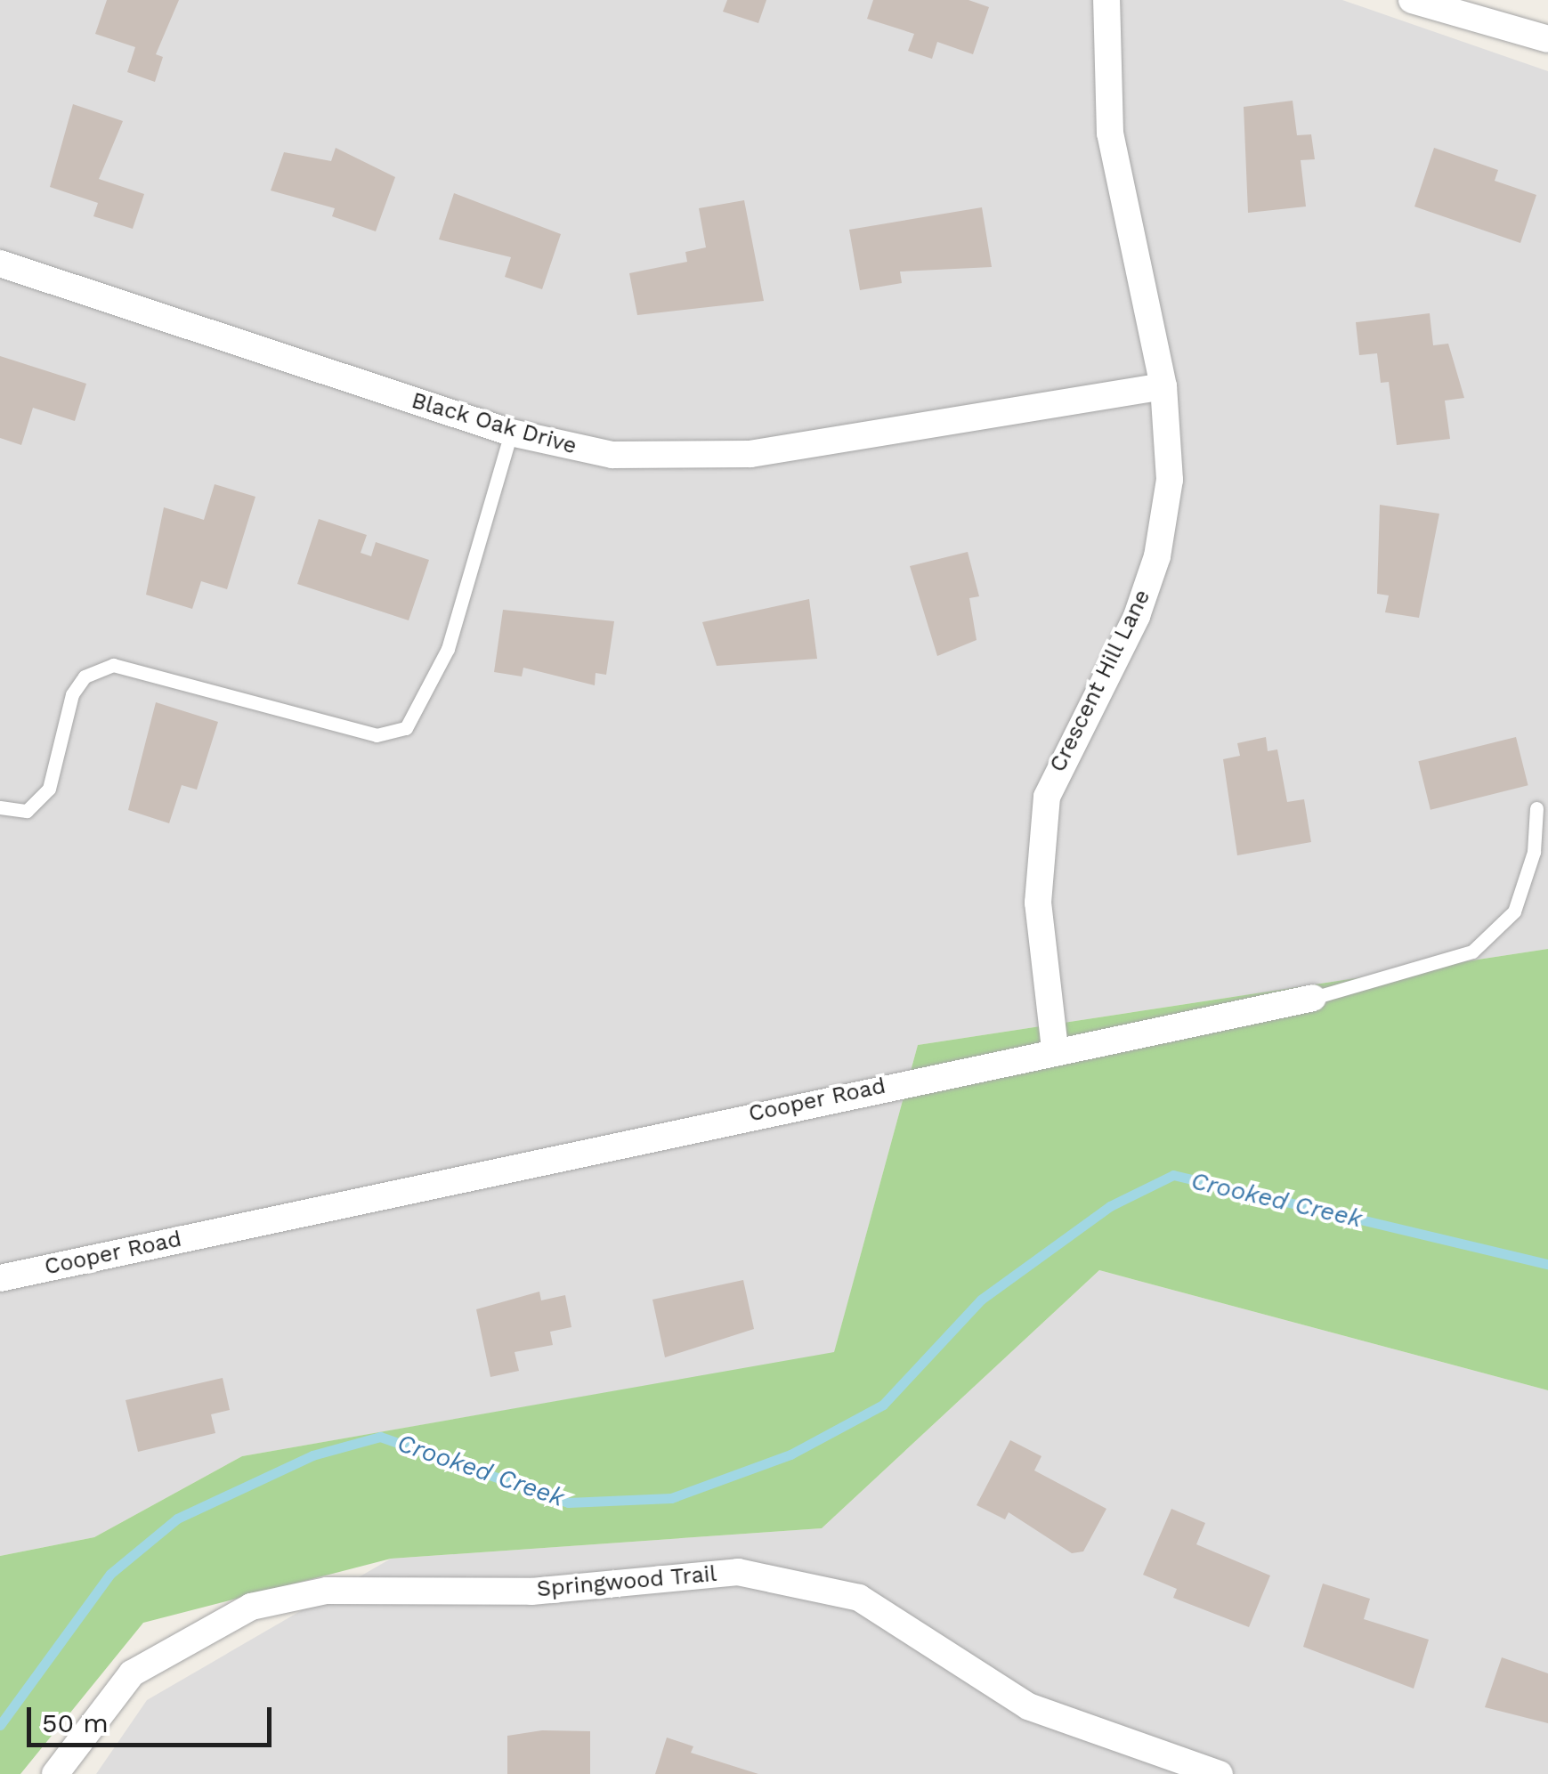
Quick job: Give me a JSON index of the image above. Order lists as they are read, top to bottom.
{
  "streets": {
    "street": [
      "Black Oak Drive",
      "Crescent Hill Lane",
      "Cooper Road",
      "Springwood Trail"
    ]
  },
  "crossings": [
    ["Black Oak Drive", "Crescent Hill Lane"],
    ["Crescent Hill Lane", "Cooper Road"]
  ],
  "water": ["Crooked Creek"],
  "scale_bar": "50 m"
}
